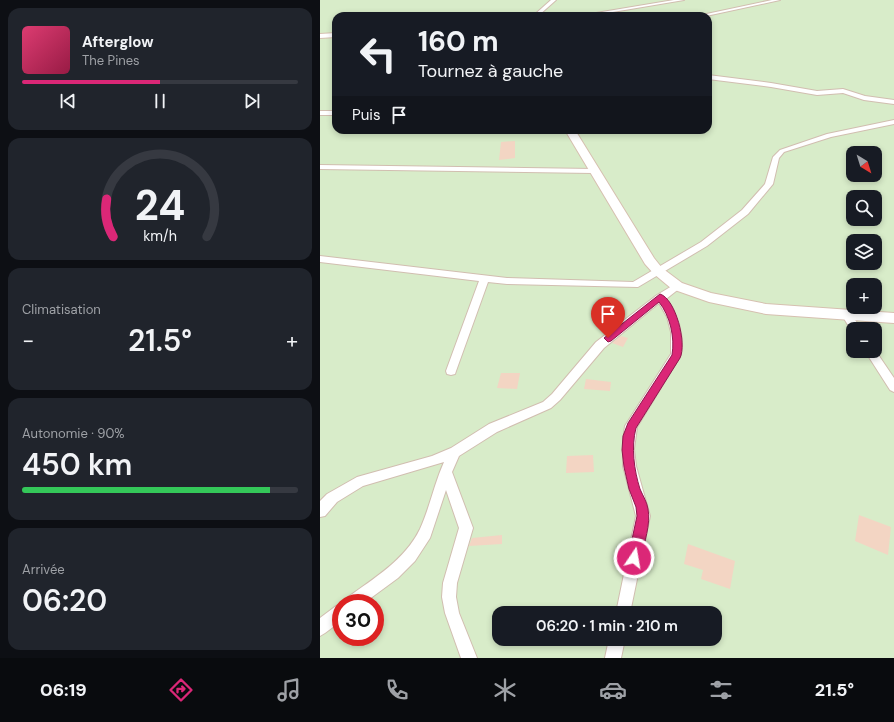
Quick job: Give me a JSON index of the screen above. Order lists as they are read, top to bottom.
{
  "north": "bottom right",
  "page": {
    "turn": ["160 m", "Tournez à gauche"],
    "song": ["Afterglow", "The Pines"],
    "then": "Puis",
    "map_buttons": ["+", "−"],
    "tile": [
      "Climatisation",
      ["Autonomie · 90%", "450 km"],
      ["Arrivée", "06:20"]
    ],
    "heat": ["−", "21.5°", "+"],
    "limit": "30",
    "trip": "06:20 · 1 min · 210 m",
    "tabs": ["06:19", "21.5°"],
    "gauge": ["24", "km/h"]
  }
}
